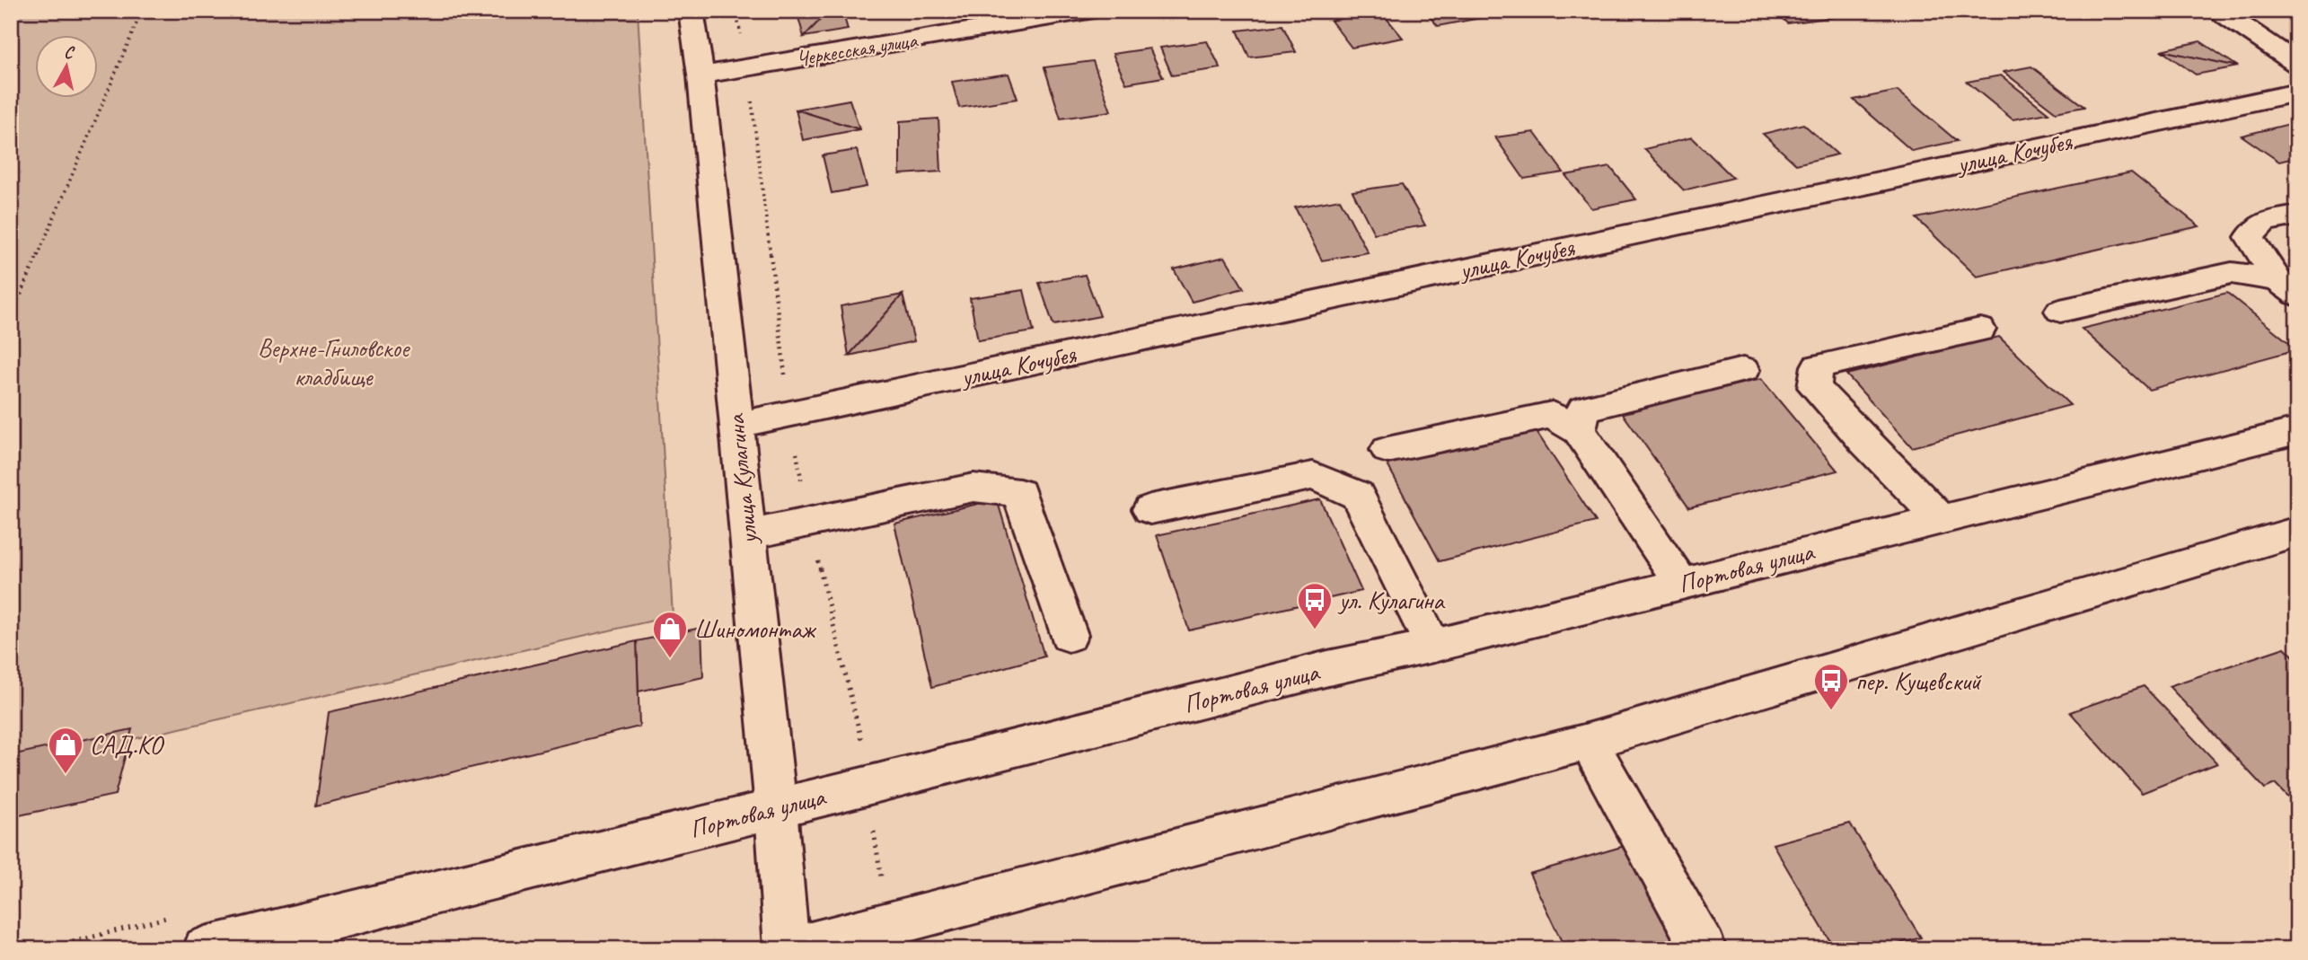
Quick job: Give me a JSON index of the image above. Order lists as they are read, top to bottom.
{
  "streets": {
    "street": [
      "Черкесская улица",
      "улица Кочубея",
      "улица Кулагина",
      "Портовая улица"
    ]
  },
  "crossings": [
    ["Черкесская улица", "улица Кулагина"],
    ["улица Кочубея", "улица Кулагина"],
    ["улица Кулагина", "Портовая улица"]
  ],
  "parks": ["Верхне-Гниловское кладбище"],
  "places": {
    "bus stop": ["ул. Кулагина", "пер. Кущевский"],
    "shop": ["Шиномонтаж", "САД.КО"]
  },
  "north": "top"
}
